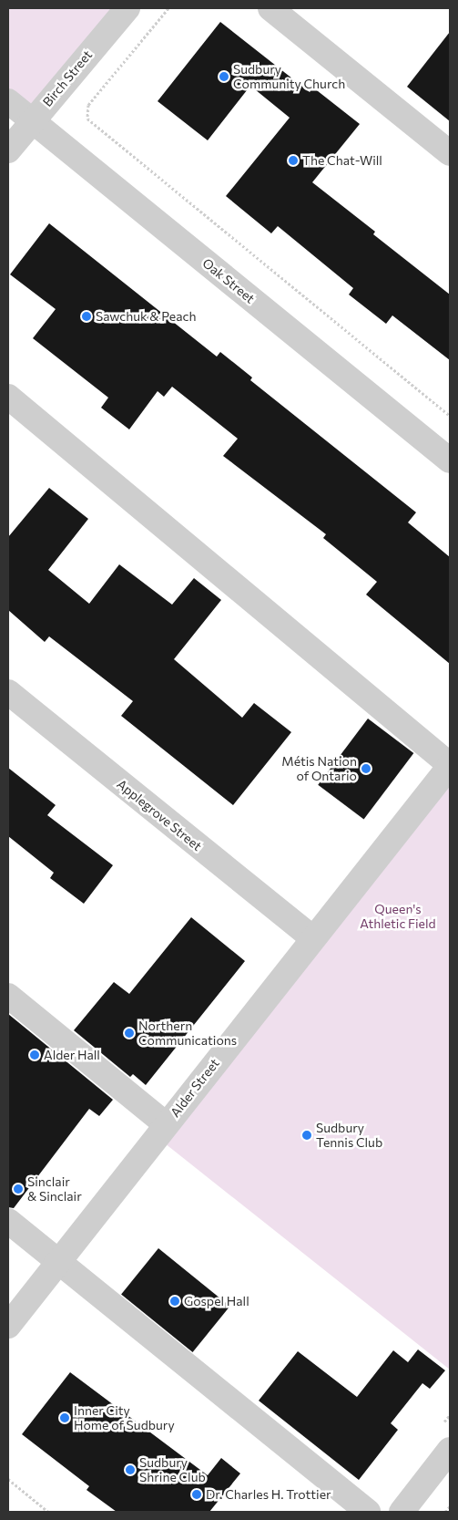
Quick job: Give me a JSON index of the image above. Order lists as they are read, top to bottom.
{
  "streets": {
    "street": [
      "Birch Street",
      "Oak Street",
      "Applegrove Street",
      "Alder Street"
    ]
  },
  "crossings": [
    ["Birch Street", "Oak Street"],
    ["Applegrove Street", "Alder Street"]
  ],
  "parks": ["Queen's Athletic Field"],
  "places": [
    "Sudbury Community Church",
    "The Chat-Will",
    "Sawchuk & Peach",
    "Métis Nation of Ontario",
    "Northern Communications",
    "Alder Hall",
    "Sudbury Tennis Club",
    "Sinclair & Sinclair",
    "Gospel Hall",
    "Inner City Home of Sudbury",
    "Sudbury Shrine Club",
    "Dr. Charles H. Trottier"
  ]
}
